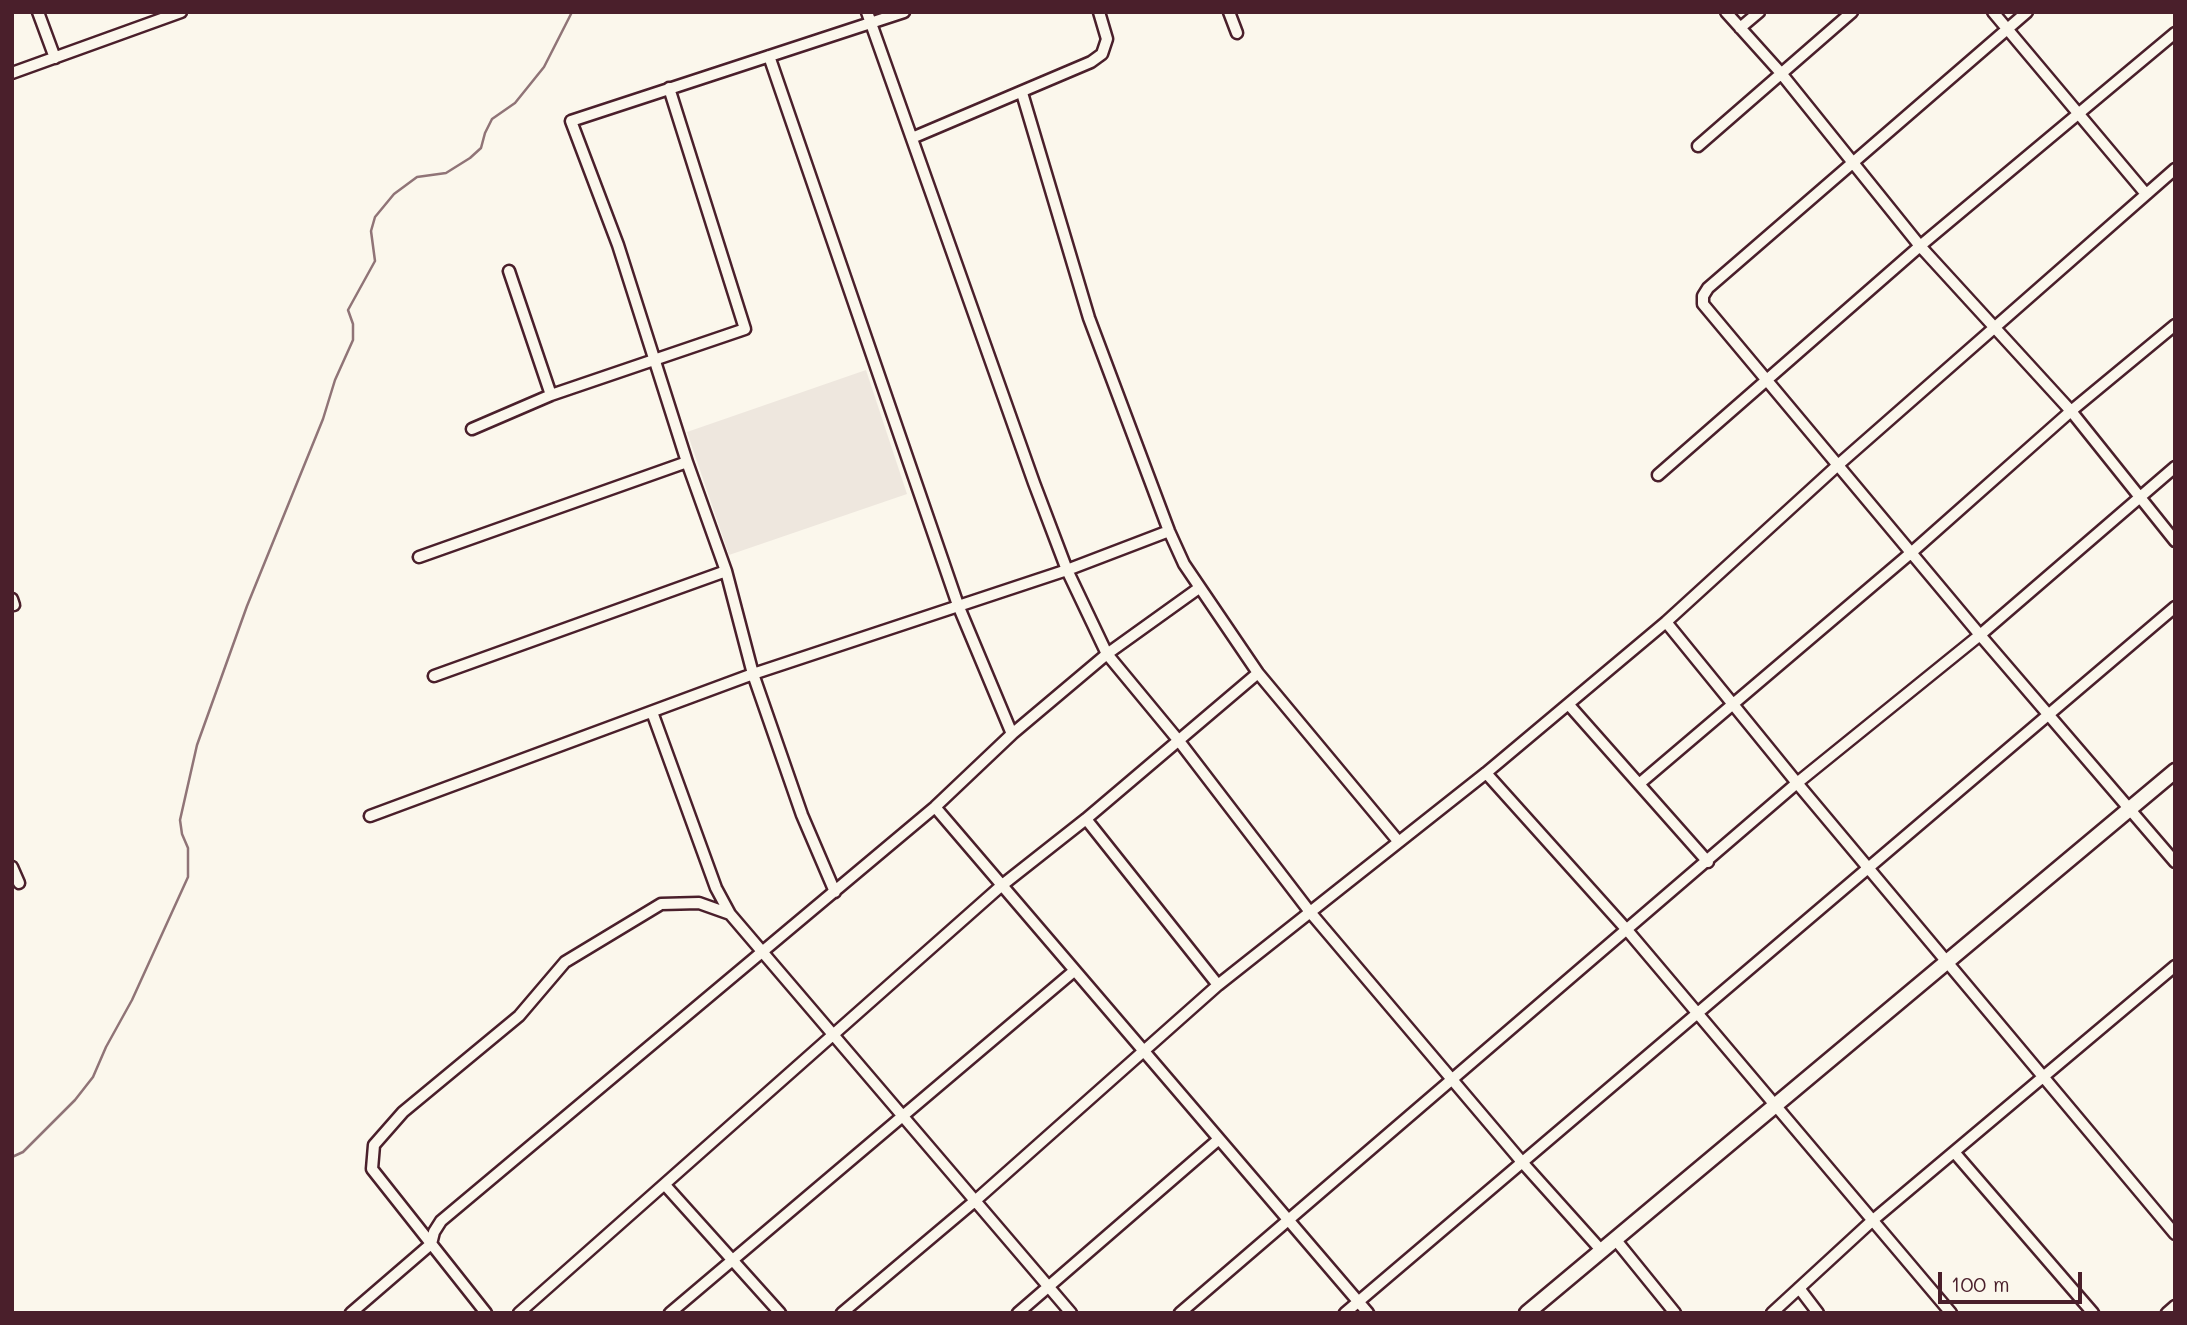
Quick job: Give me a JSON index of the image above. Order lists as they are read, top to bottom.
{
  "scale_bar": "100 m"
}
